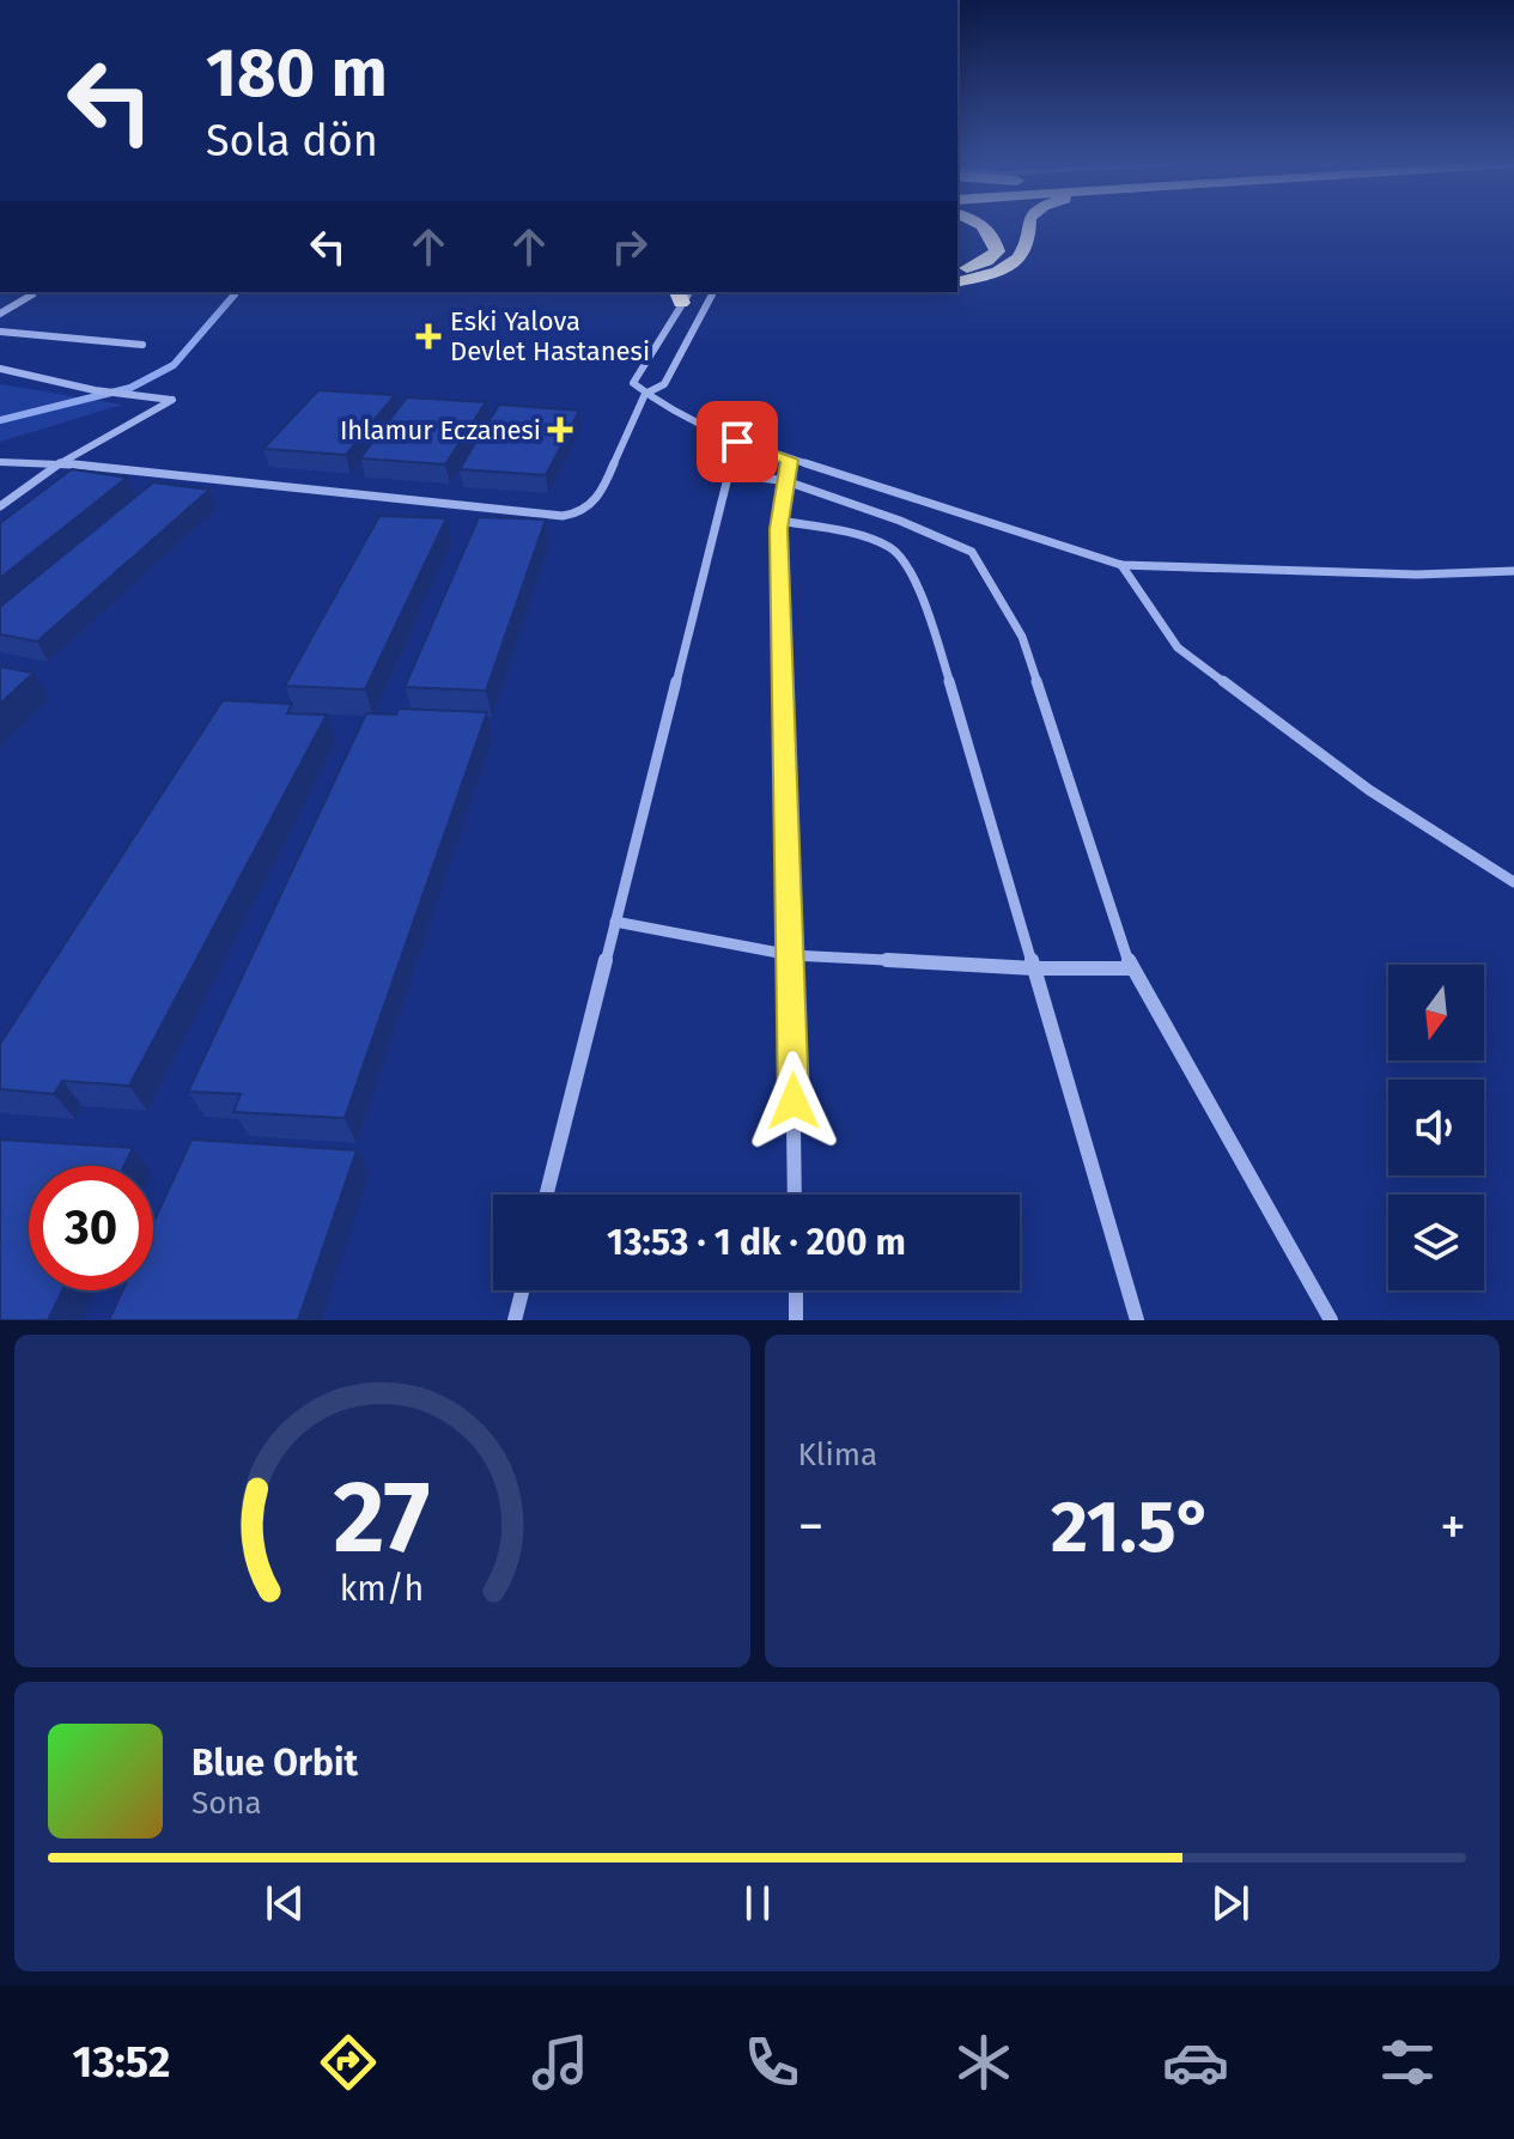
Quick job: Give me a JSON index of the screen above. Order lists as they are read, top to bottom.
{
  "places": {
    "health": ["Eski Yalova Devlet Hastanesi", "Ihlamur Eczanesi"]
  },
  "north": "bottom",
  "page": {
    "turn": ["180 m", "Sola dön"],
    "limit": "30",
    "trip": "13:53 · 1 dk · 200 m",
    "tile": "Klima",
    "heat": ["−", "21.5°", "+"],
    "song": ["Blue Orbit", "Sona"],
    "tabs": "13:52",
    "gauge": ["27", "km/h"]
  }
}
